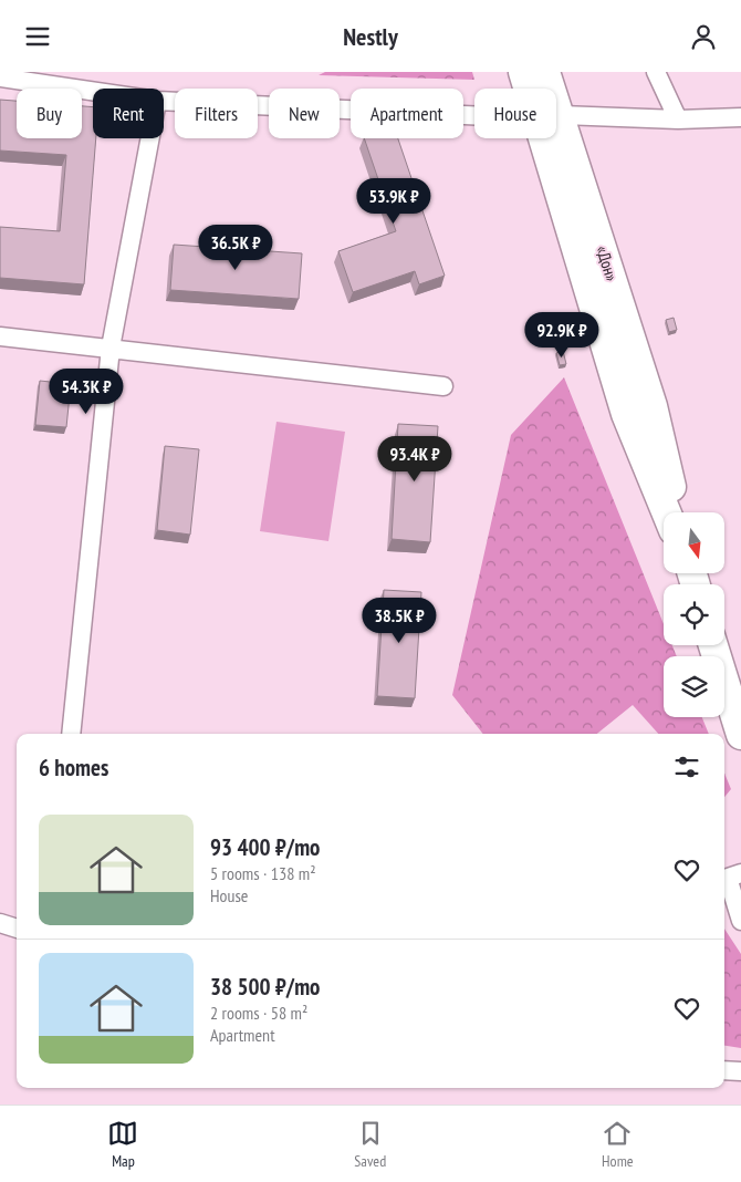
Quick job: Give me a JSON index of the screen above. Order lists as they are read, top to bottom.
{
  "streets": {
    "main road": ["«Дон»"]
  },
  "north": "bottom",
  "page": {
    "header": "Nestly",
    "chip": [
      "Buy",
      "Rent",
      "Filters",
      "New",
      "Apartment",
      "House"
    ],
    "price": [
      "53.9K ₽",
      "36.5K ₽",
      "92.9K ₽",
      "54.3K ₽",
      "93.4K ₽",
      "38.5K ₽"
    ],
    "heading": "6 homes",
    "list": [
      {
        "name": "93 400 ₽/mo",
        "note": "5 rooms · 138 m² · House"
      },
      {
        "name": "38 500 ₽/mo",
        "note": "2 rooms · 58 m² · Apartment"
      }
    ],
    "tabs": ["Map", "Saved", "Home"]
  }
}
